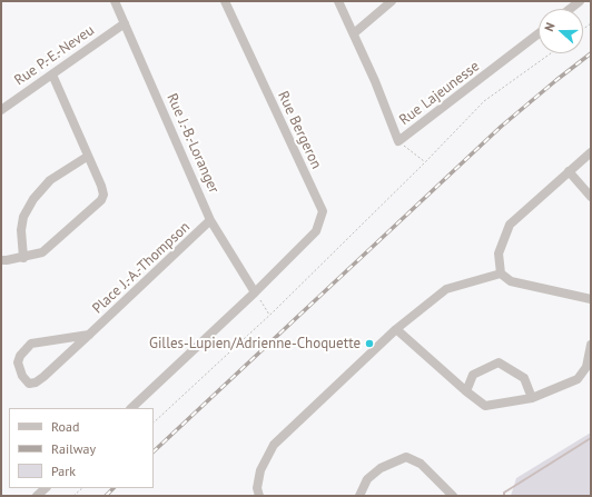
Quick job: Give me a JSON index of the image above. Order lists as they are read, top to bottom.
{
  "streets": {
    "street": [
      "Rue P.-E.-Neveu",
      "Rue Lajeunesse",
      "Rue Bergeron",
      "Rue J.-B.-Loranger",
      "Place J.-A.-Thompson"
    ]
  },
  "crossings": [
    ["Rue P.-E.-Neveu", "Rue J.-B.-Loranger"],
    ["Rue Bergeron", "Rue J.-B.-Loranger"],
    ["Rue J.-B.-Loranger", "Place J.-A.-Thompson"]
  ],
  "places": ["Gilles-Lupien/Adrienne-Choquette"],
  "legend": ["Road", "Railway", "Park"],
  "north": "left"
}
